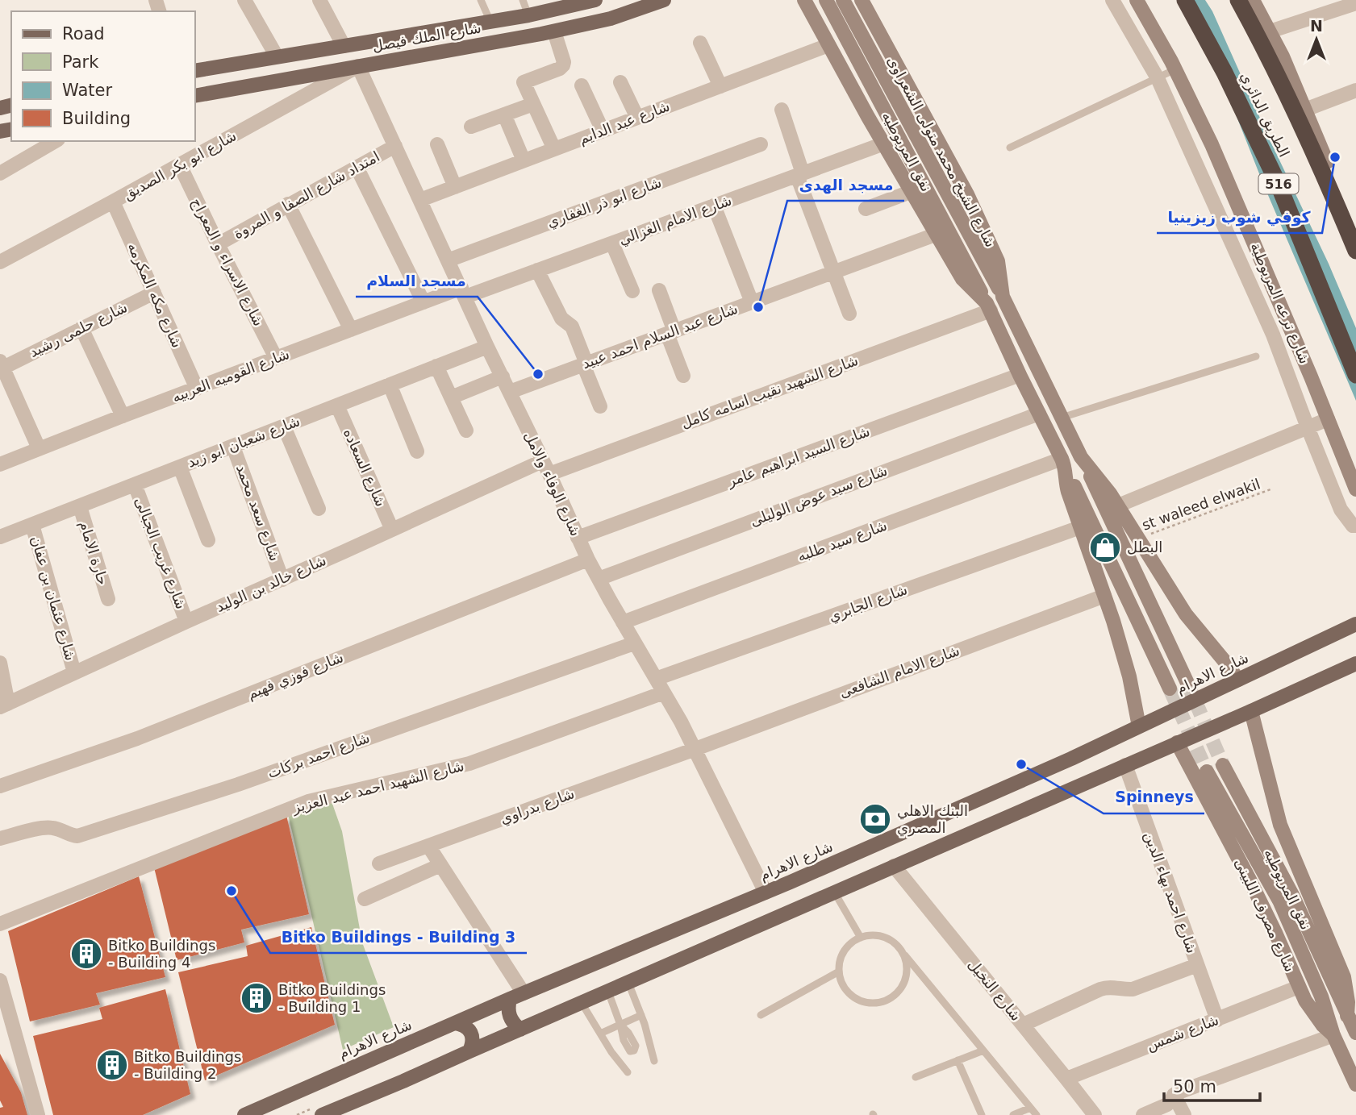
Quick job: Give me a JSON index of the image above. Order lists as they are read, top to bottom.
{
  "streets": {
    "highway": ["الطريق الدائري", "516"],
    "main road": [
      "شارع الملك فيصل",
      "نفق المريوطيه",
      "شارع الشيخ محمد متولى الشعراوى",
      "شارع ترعه المريوطية",
      "شارع الاهرام",
      "شارع مصرف اللبينى"
    ],
    "street": [
      "شارع عبد الدايم",
      "شارع ابو بكر الصديق",
      "امتداد شارع الصفا و المروة",
      "شارع ابو ذر الغفاري",
      "شارع الامام الغزالي",
      "شارع الاسراء و المعراج",
      "شارع مكه المكرمه",
      "شارع حلمى رشيد",
      "شارع عبد السلام احمد عبيد",
      "شارع القوميه العربيه",
      "شارع الشهيد نقيب اسامه كامل",
      "شارع شعبان ابو زيد",
      "شارع السيد ابراهيم عامر",
      "شارع السعاده",
      "شارع الوفاء والامل",
      "شارع سيد عوض الوليلى",
      "شارع سعد محمد",
      "شارع سيد طلبه",
      "حارة الامام",
      "شارع غريب الجبالى",
      "شارع خالد بن الوليد",
      "شارع عثمان بن عفان",
      "شارع الجابري",
      "شارع الامام الشافعى",
      "شارع فوزي فهيم",
      "شارع احمد بركات",
      "شارع الشهيد احمد عبد العزيز",
      "شارع بدراوي",
      "شارع احمد بهاء الدين",
      "شارع النخيل",
      "شارع شمس"
    ],
    "path": ["st waleed elwakil"]
  },
  "crossings": [
    ["شارع الملك فيصل", "شارع ابو بكر الصديق"],
    ["شارع الملك فيصل", "شارع الوفاء والامل"],
    ["شارع عبد الدايم", "شارع الوفاء والامل"],
    ["نفق المريوطيه", "شارع الشيخ محمد متولى الشعراوى"],
    ["نفق المريوطيه", "شارع الشهيد نقيب اسامه كامل"],
    ["نفق المريوطيه", "شارع مصرف اللبينى"],
    ["شارع الشيخ محمد متولى الشعراوى", "st waleed elwakil"],
    ["شارع الشيخ محمد متولى الشعراوى", "شارع الاهرام"],
    ["شارع ابو بكر الصديق", "شارع الاسراء و المعراج"],
    ["شارع ابو بكر الصديق", "شارع مكه المكرمه"],
    ["شارع ابو بكر الصديق", "شارع الوفاء والامل"],
    ["امتداد شارع الصفا و المروة", "شارع الاسراء و المعراج"],
    ["امتداد شارع الصفا و المروة", "شارع الوفاء والامل"],
    ["شارع ابو ذر الغفاري", "شارع الوفاء والامل"],
    ["شارع الامام الغزالي", "شارع القوميه العربيه"],
    ["شارع الامام الغزالي", "شارع الوفاء والامل"],
    ["شارع الاسراء و المعراج", "شارع القوميه العربيه"],
    ["شارع مكه المكرمه", "شارع حلمى رشيد"],
    ["شارع مكه المكرمه", "شارع القوميه العربيه"],
    ["شارع عبد السلام احمد عبيد", "شارع الوفاء والامل"],
    ["شارع القوميه العربيه", "شارع الوفاء والامل"],
    ["شارع الشهيد نقيب اسامه كامل", "شارع الوفاء والامل"],
    ["شارع شعبان ابو زيد", "شارع السعاده"],
    ["شارع شعبان ابو زيد", "شارع الوفاء والامل"],
    ["شارع شعبان ابو زيد", "شارع سعد محمد"],
    ["شارع شعبان ابو زيد", "حارة الامام"],
    ["شارع شعبان ابو زيد", "شارع غريب الجبالى"],
    ["شارع شعبان ابو زيد", "شارع عثمان بن عفان"],
    ["شارع السيد ابراهيم عامر", "شارع الوفاء والامل"],
    ["شارع السعاده", "شارع خالد بن الوليد"],
    ["شارع الوفاء والامل", "شارع سيد عوض الوليلى"],
    ["شارع الوفاء والامل", "شارع سيد طلبه"],
    ["شارع الوفاء والامل", "شارع خالد بن الوليد"],
    ["شارع الوفاء والامل", "شارع الجابري"],
    ["شارع الوفاء والامل", "شارع الامام الشافعى"],
    ["شارع الوفاء والامل", "شارع الاهرام"],
    ["شارع الوفاء والامل", "شارع فوزي فهيم"],
    ["شارع الوفاء والامل", "شارع احمد بركات"],
    ["شارع الوفاء والامل", "شارع الشهيد احمد عبد العزيز"],
    ["شارع الوفاء والامل", "شارع بدراوي"],
    ["شارع سعد محمد", "شارع خالد بن الوليد"],
    ["شارع غريب الجبالى", "شارع خالد بن الوليد"],
    ["شارع خالد بن الوليد", "شارع عثمان بن عفان"],
    ["شارع الامام الشافعى", "شارع بدراوي"],
    ["شارع احمد بهاء الدين", "شارع شمس"],
    ["شارع مصرف اللبينى", "شارع شمس"],
    ["شارع النخيل", "شارع شمس"]
  ],
  "places": {
    "other": [
      "كوفي شوب زيزينيا",
      "مسجد الهدى",
      "مسجد السلام",
      "Spinneys",
      "Bitko Buildings - Building 3"
    ],
    "shop": ["البطل"],
    "bank": ["البنك الاهلي المصري"],
    "building": ["Bitko Buildings - Building 4", "Bitko Buildings - Building 1", "Bitko Buildings - Building 2"]
  },
  "legend": [
    "Road",
    "Park",
    "Water",
    "Building"
  ],
  "scale_bar": "50 m",
  "north": "top"
}
